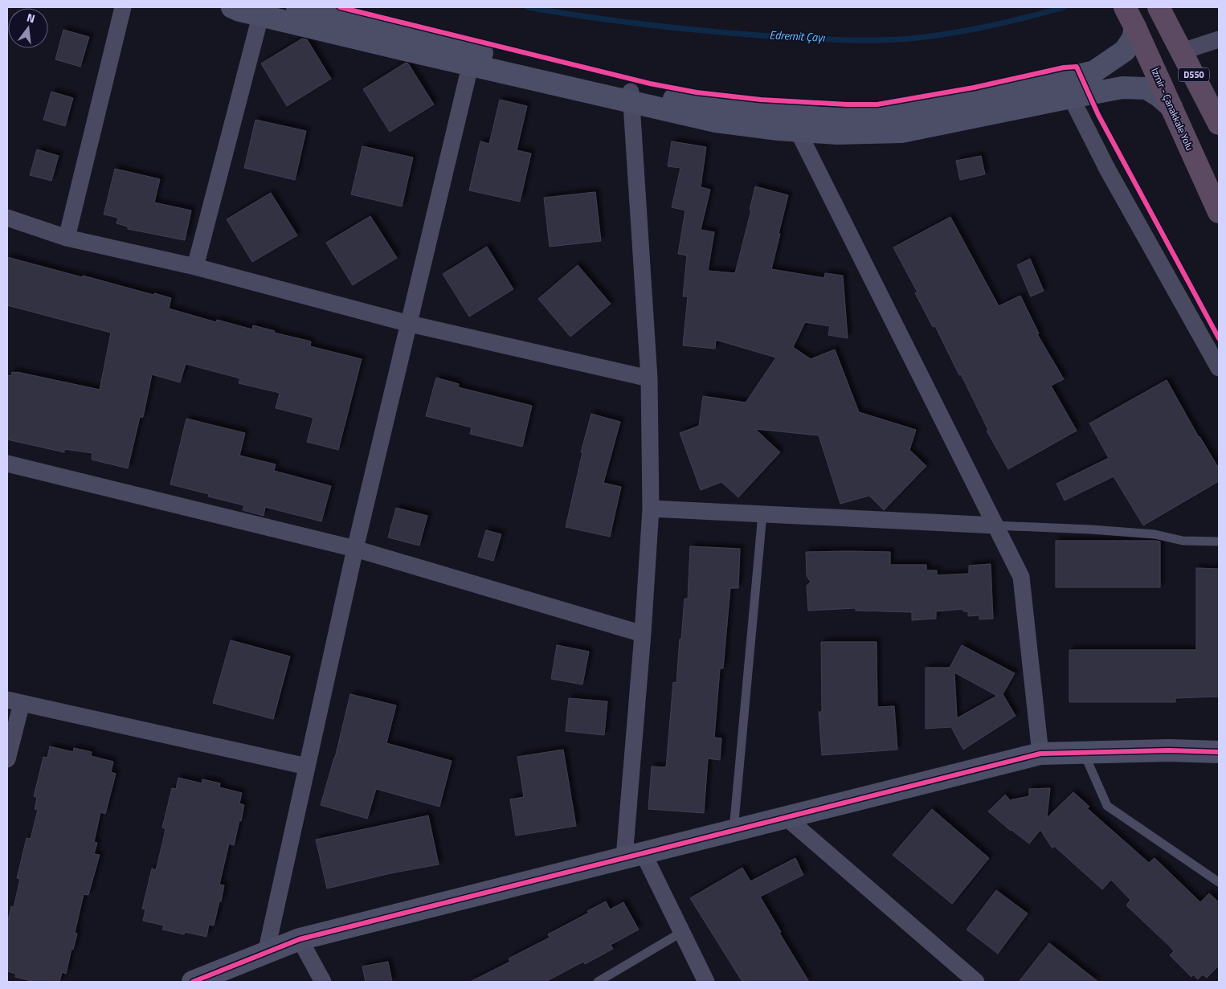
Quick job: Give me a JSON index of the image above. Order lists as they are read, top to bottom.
{
  "streets": {
    "highway": ["D550", "İzmir - Çanakkale Yolu"]
  },
  "water": ["Edremit Çayı"],
  "north": "top"
}
